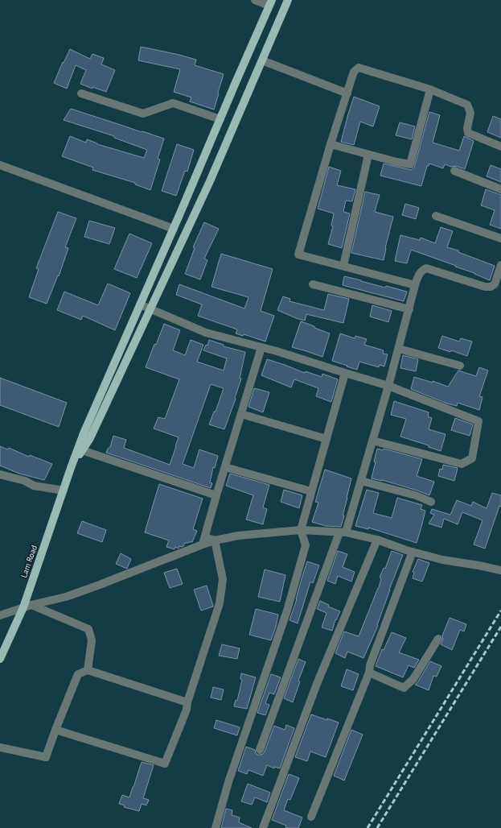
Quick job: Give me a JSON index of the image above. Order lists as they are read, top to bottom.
{
  "streets": {
    "main road": ["Lam Road"]
  }
}
